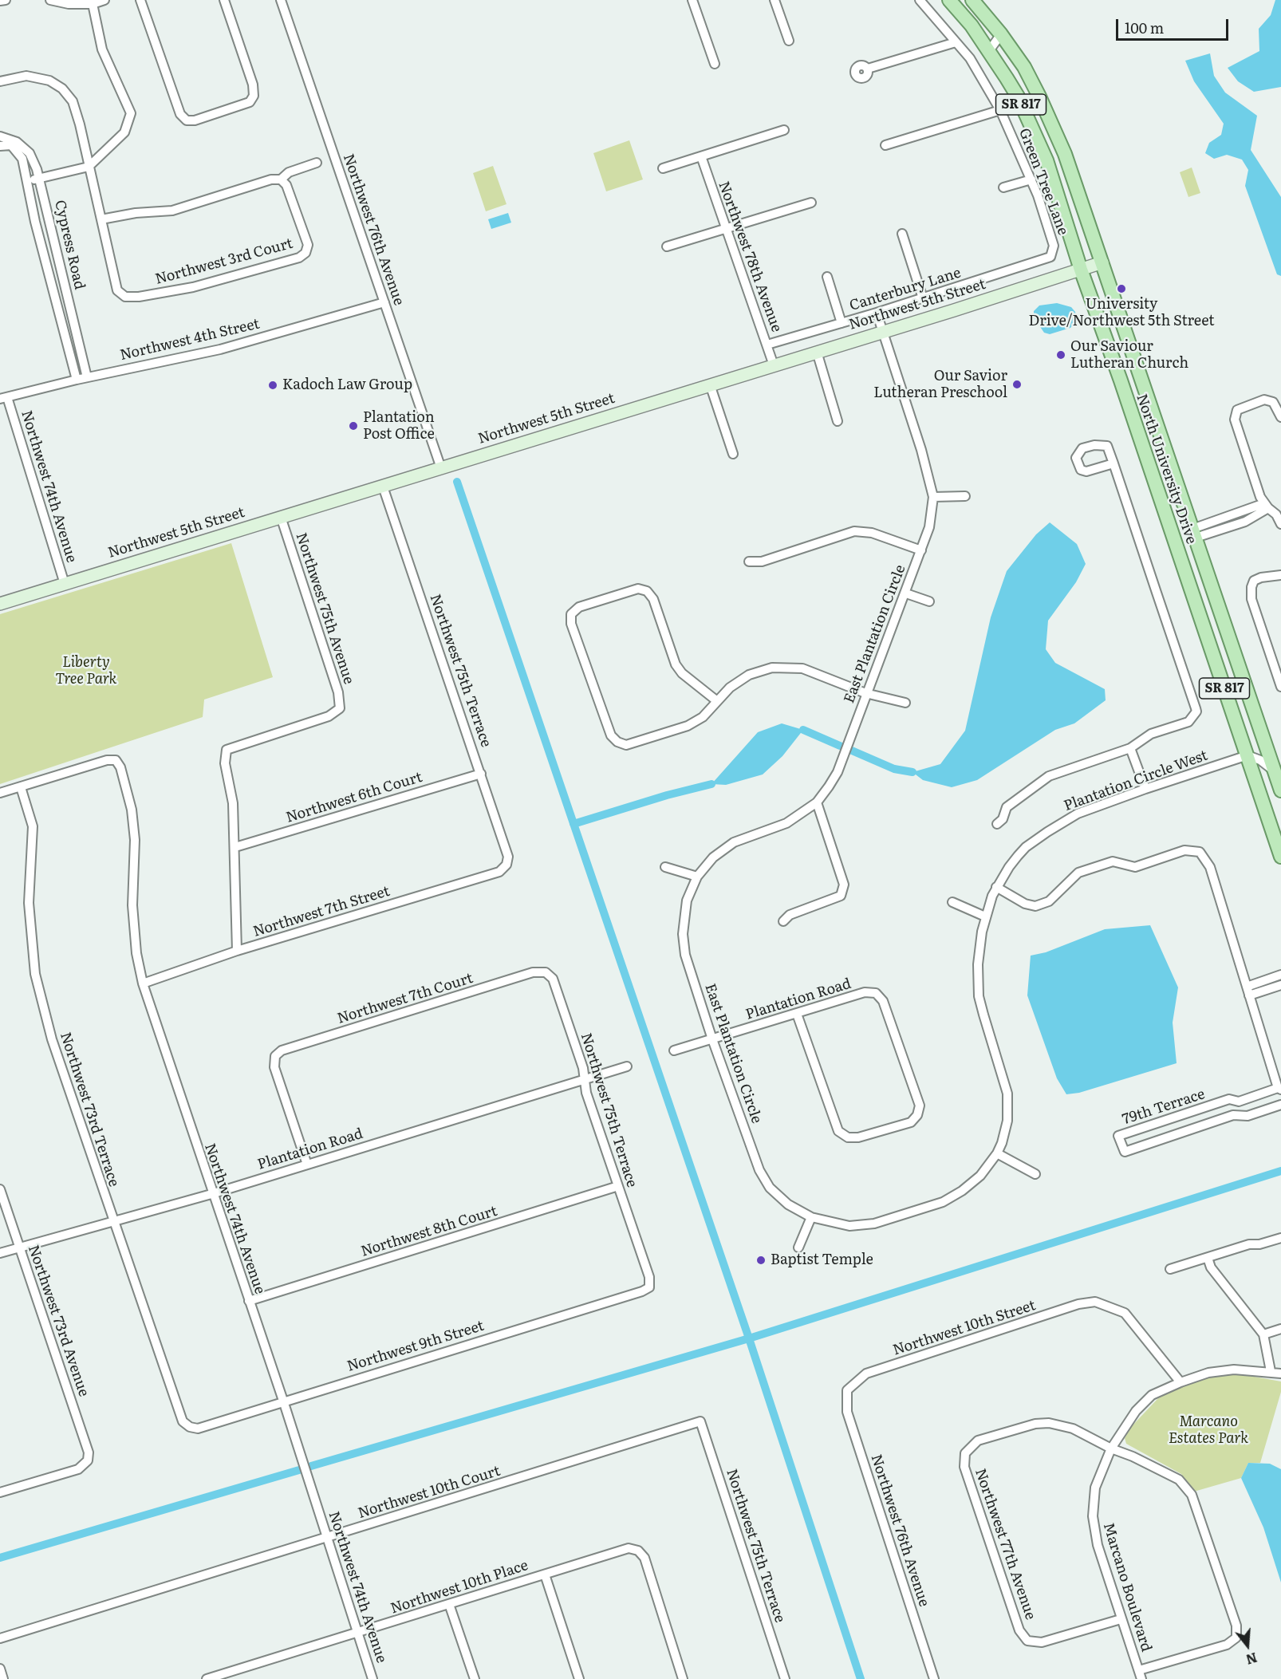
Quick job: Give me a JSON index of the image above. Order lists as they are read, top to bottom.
{
  "streets": {
    "main road": ["SR 817", "North University Drive"],
    "street": [
      "Green Tree Lane",
      "Northwest 76th Avenue",
      "Cypress Road",
      "Northwest 78th Avenue",
      "Northwest 3rd Court",
      "Canterbury Lane",
      "Northwest 5th Street",
      "Northwest 4th Street",
      "Northwest 74th Avenue",
      "Northwest 75th Avenue",
      "East Plantation Circle",
      "Northwest 75th Terrace",
      "Plantation Circle West",
      "Northwest 6th Court",
      "Northwest 7th Street",
      "Northwest 7th Court",
      "Plantation Road",
      "79th Terrace",
      "Northwest 73rd Terrace",
      "Northwest 8th Court",
      "Northwest 73rd Avenue",
      "Northwest 10th Street",
      "Northwest 9th Street",
      "Northwest 10th Court",
      "Northwest 77th Avenue",
      "Northwest 10th Place",
      "Marcano Boulevard"
    ]
  },
  "crossings": [
    ["Green Tree Lane", "Canterbury Lane"],
    ["Northwest 76th Avenue", "Northwest 5th Street"],
    ["Northwest 76th Avenue", "Northwest 4th Street"],
    ["Northwest 76th Avenue", "Northwest 10th Street"],
    ["Cypress Road", "Northwest 4th Street"],
    ["Northwest 78th Avenue", "Canterbury Lane"],
    ["Northwest 78th Avenue", "Northwest 5th Street"],
    ["Canterbury Lane", "East Plantation Circle"],
    ["Northwest 5th Street", "North University Drive"],
    ["Northwest 5th Street", "Northwest 74th Avenue"],
    ["Northwest 5th Street", "Northwest 75th Avenue"],
    ["Northwest 5th Street", "East Plantation Circle"],
    ["Northwest 5th Street", "Northwest 75th Terrace"],
    ["Northwest 4th Street", "Northwest 74th Avenue"],
    ["North University Drive", "Plantation Circle West"],
    ["Northwest 74th Avenue", "Northwest 7th Street"],
    ["Northwest 74th Avenue", "Plantation Road"],
    ["Northwest 74th Avenue", "Northwest 73rd Terrace"],
    ["Northwest 74th Avenue", "Northwest 8th Court"],
    ["Northwest 74th Avenue", "Northwest 9th Street"],
    ["Northwest 74th Avenue", "Northwest 10th Court"],
    ["Northwest 74th Avenue", "Northwest 10th Place"],
    ["Northwest 75th Avenue", "Northwest 6th Court"],
    ["East Plantation Circle", "Plantation Circle West"],
    ["East Plantation Circle", "Plantation Road"],
    ["Northwest 75th Terrace", "Northwest 6th Court"],
    ["Northwest 75th Terrace", "Northwest 7th Street"],
    ["Northwest 75th Terrace", "Northwest 7th Court"],
    ["Northwest 75th Terrace", "Plantation Road"],
    ["Northwest 75th Terrace", "Northwest 8th Court"],
    ["Northwest 75th Terrace", "Northwest 9th Street"],
    ["Northwest 75th Terrace", "Northwest 10th Court"],
    ["Northwest 7th Court", "Plantation Road"],
    ["Plantation Road", "Northwest 73rd Terrace"],
    ["Plantation Road", "Northwest 73rd Avenue"],
    ["Northwest 73rd Terrace", "Northwest 9th Street"],
    ["Northwest 10th Street", "Marcano Boulevard"],
    ["Northwest 77th Avenue", "Marcano Boulevard"]
  ],
  "parks": ["Liberty Tree Park", "Marcano Estates Park"],
  "places": [
    "University Drive/Northwest 5th Street",
    "Our Saviour Lutheran Church",
    "Our Savior Lutheran Preschool",
    "Kadoch Law Group",
    "Plantation Post Office",
    "Baptist Temple"
  ],
  "scale_bar": "100 m",
  "north": "bottom"
}
